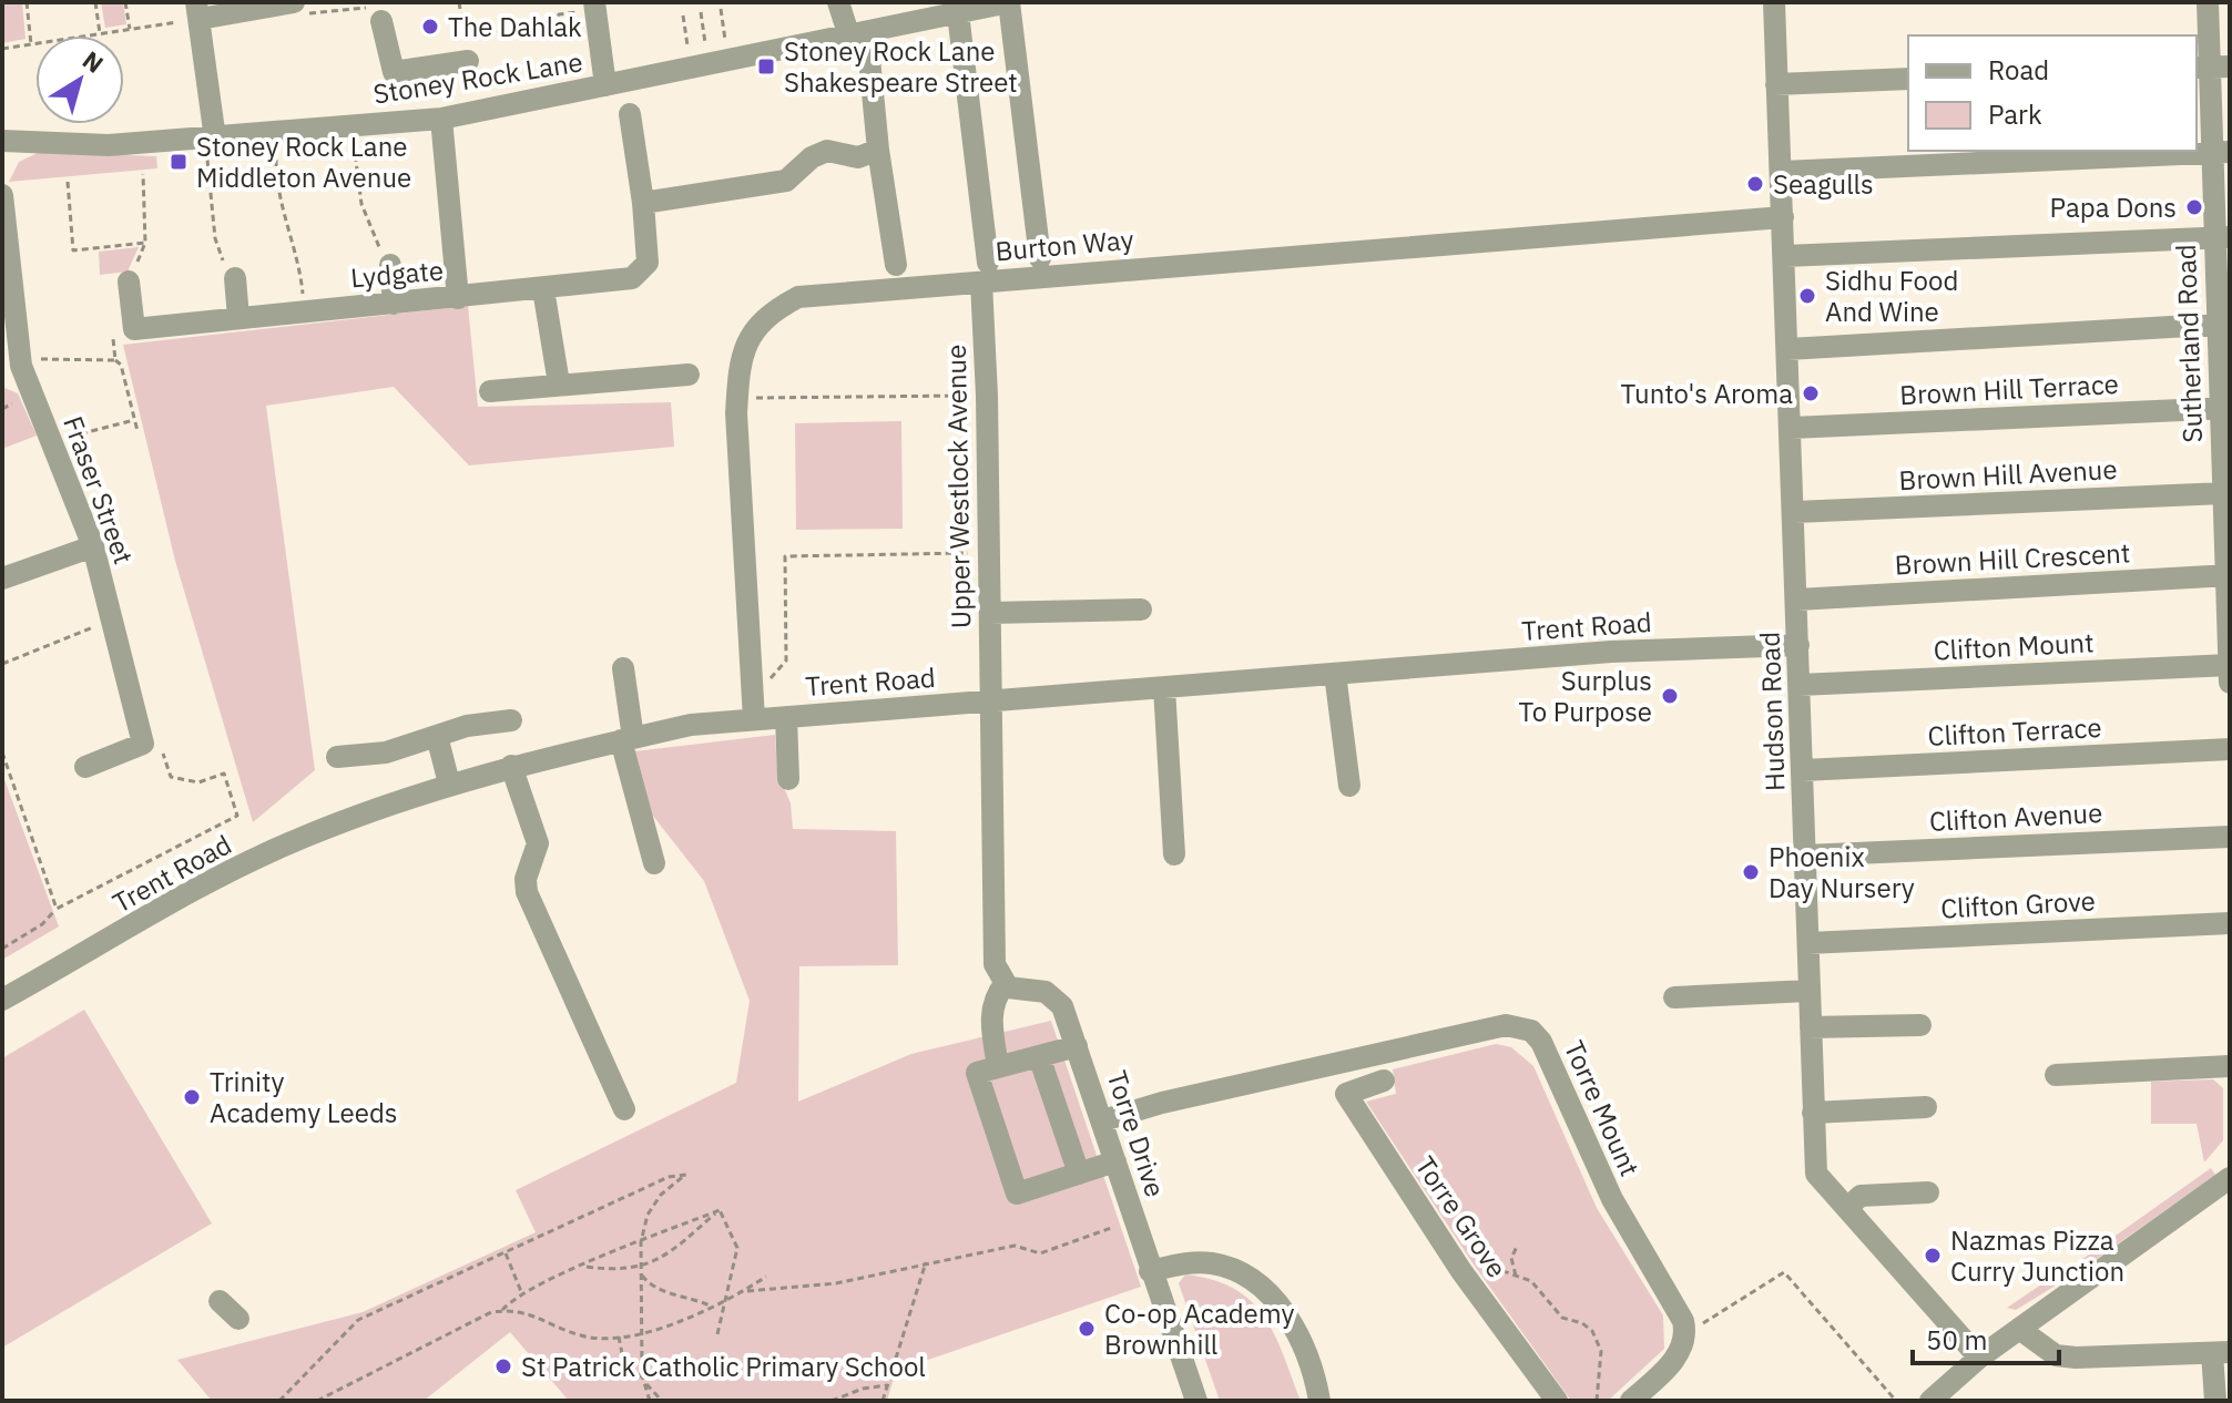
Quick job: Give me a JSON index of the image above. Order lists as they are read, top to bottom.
{
  "streets": {
    "street": [
      "Stoney Rock Lane",
      "Burton Way",
      "Lydgate",
      "Sutherland Road",
      "Brown Hill Terrace",
      "Brown Hill Avenue",
      "Upper Westlock Avenue",
      "Fraser Street",
      "Brown Hill Crescent",
      "Trent Road",
      "Clifton Mount",
      "Hudson Road",
      "Clifton Terrace",
      "Clifton Avenue",
      "Clifton Grove",
      "Torre Mount",
      "Torre Drive",
      "Torre Grove"
    ]
  },
  "crossings": [
    ["Stoney Rock Lane", "Upper Westlock Avenue"],
    ["Burton Way", "Upper Westlock Avenue"],
    ["Burton Way", "Trent Road"],
    ["Burton Way", "Hudson Road"],
    ["Sutherland Road", "Brown Hill Terrace"],
    ["Sutherland Road", "Brown Hill Avenue"],
    ["Sutherland Road", "Brown Hill Crescent"],
    ["Sutherland Road", "Clifton Mount"],
    ["Brown Hill Terrace", "Hudson Road"],
    ["Brown Hill Avenue", "Hudson Road"],
    ["Upper Westlock Avenue", "Trent Road"],
    ["Upper Westlock Avenue", "Torre Drive"],
    ["Brown Hill Crescent", "Hudson Road"],
    ["Trent Road", "Hudson Road"],
    ["Clifton Mount", "Hudson Road"],
    ["Hudson Road", "Clifton Terrace"],
    ["Hudson Road", "Clifton Avenue"],
    ["Hudson Road", "Clifton Grove"],
    ["Torre Mount", "Torre Drive"]
  ],
  "places": {
    "other": [
      "The Dahlak",
      "Seagulls",
      "Papa Dons",
      "Sidhu Food And Wine",
      "Tunto's Aroma",
      "Surplus To Purpose",
      "Phoenix Day Nursery",
      "Trinity Academy Leeds",
      "Nazmas Pizza Curry Junction",
      "Co-op Academy Brownhill",
      "St Patrick Catholic Primary School"
    ],
    "transit": ["Stoney Rock Lane Shakespeare Street", "Stoney Rock Lane Middleton Avenue"]
  },
  "legend": ["Road", "Park"],
  "scale_bar": "50 m",
  "north": "top right"
}
